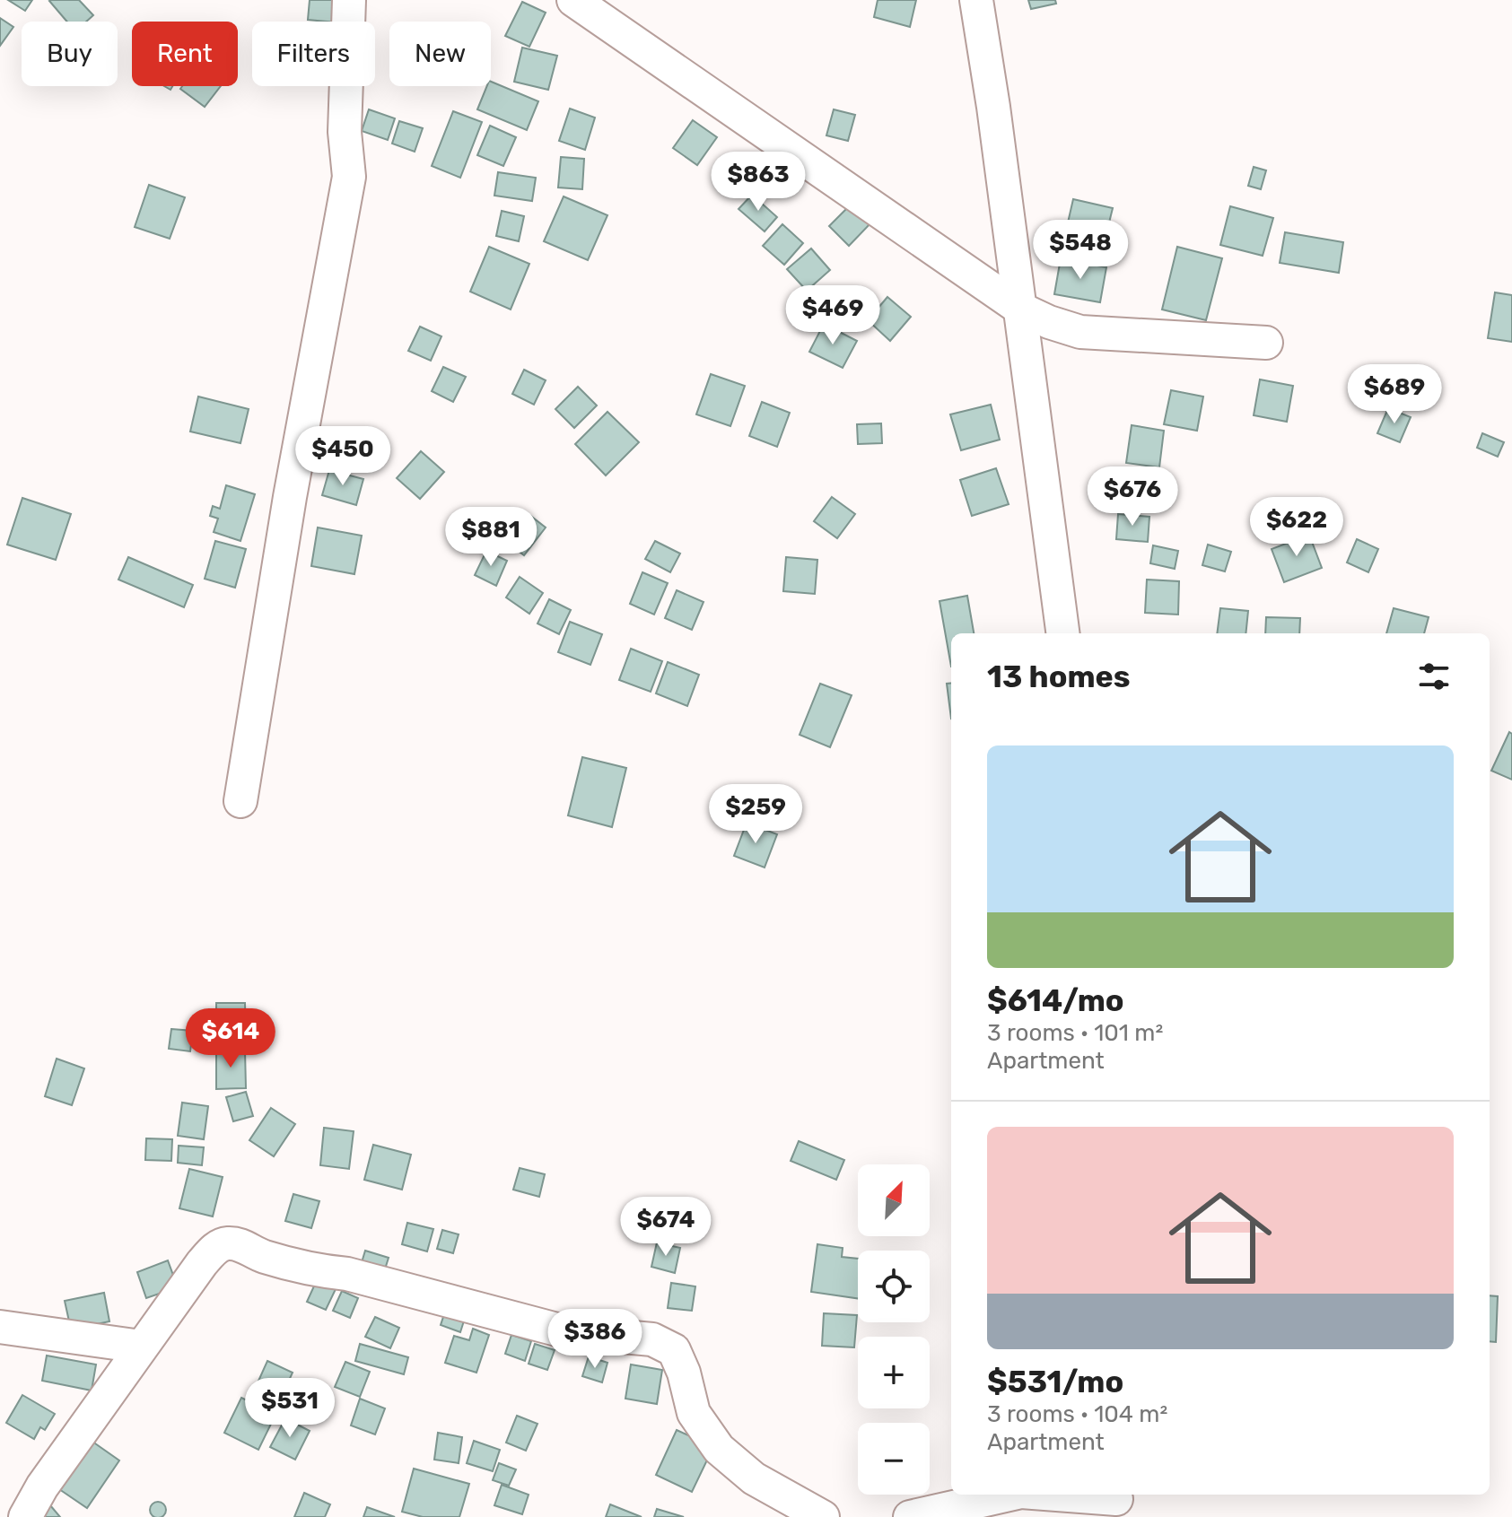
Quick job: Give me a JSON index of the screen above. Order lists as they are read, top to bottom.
{
  "north": "top right",
  "page": {
    "chip": [
      "Buy",
      "Rent",
      "Filters",
      "New"
    ],
    "price": [
      "$863",
      "$548",
      "$469",
      "$689",
      "$450",
      "$676",
      "$622",
      "$881",
      "$259",
      "$614",
      "$674",
      "$386",
      "$531"
    ],
    "heading": "13 homes",
    "list": [
      {
        "name": "$614/mo",
        "note": "3 rooms · 101 m² · Apartment"
      },
      {
        "name": "$531/mo",
        "note": "3 rooms · 104 m² · Apartment"
      }
    ],
    "map_buttons": ["+", "−"]
  }
}
